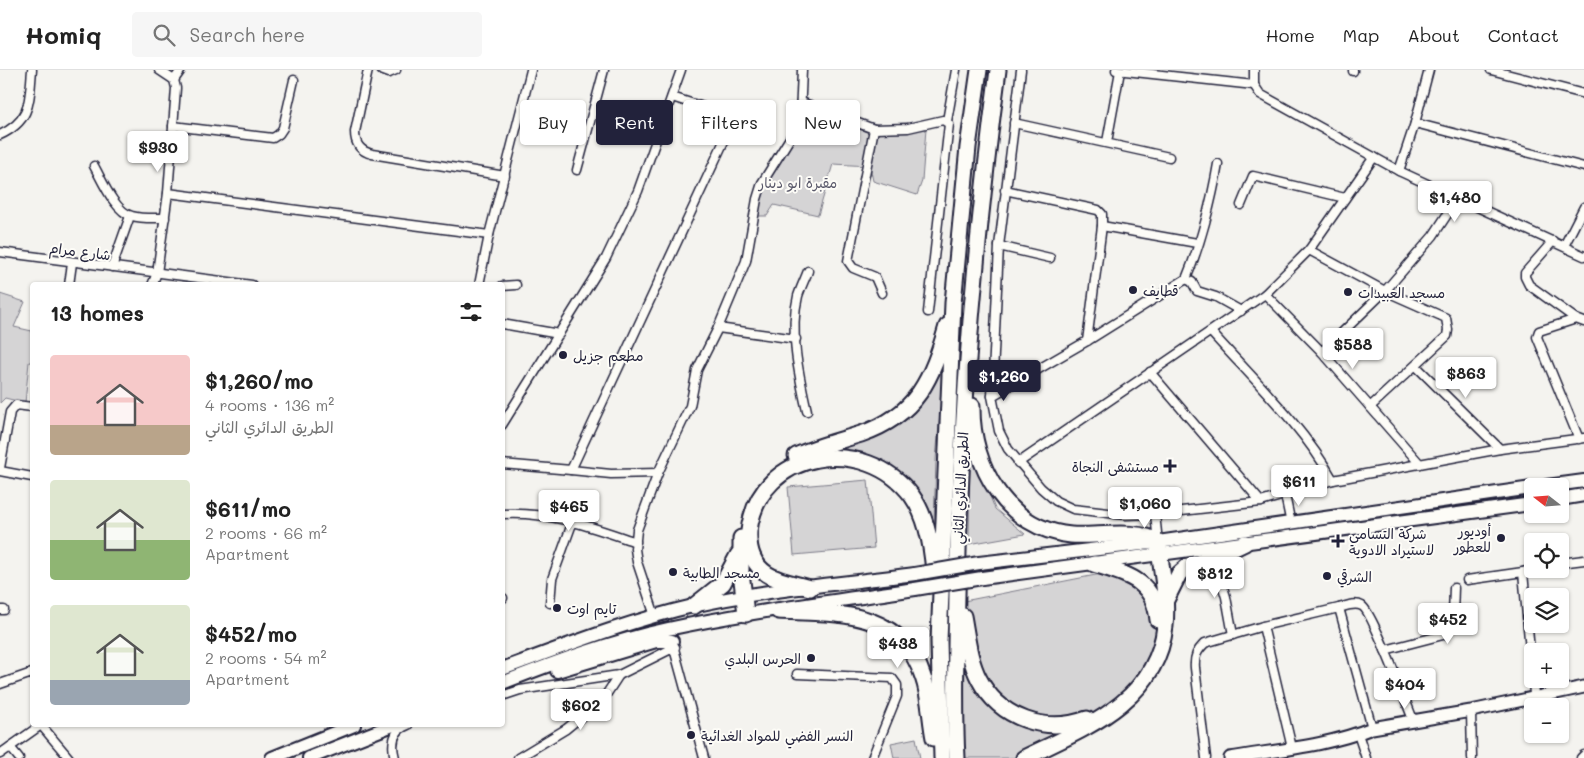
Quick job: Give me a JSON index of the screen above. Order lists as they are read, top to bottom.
{
  "streets": {
    "highway": ["الطريق الدائري الثاني"],
    "street": ["شارع مرام"]
  },
  "parks": ["مقبرة ابو دينار"],
  "places": {
    "other": [
      "قطايف",
      "مسجد العبيدات",
      "مطعم جزيل",
      "أوديور للعطور",
      "مسجد الطابية",
      "الشرقي",
      "تايم اوت",
      "الحرس البلدي",
      "النسر الفضي للمواد الغدائية"
    ],
    "health": ["مستشفى النجاة", "شركة التسامي لاستيراد الادوية"]
  },
  "north": "left",
  "page": {
    "header": "Homiq",
    "search": "Search here",
    "nav": [
      "Home",
      "Map",
      "About",
      "Contact"
    ],
    "chip": [
      "Buy",
      "Rent",
      "Filters",
      "New"
    ],
    "price": [
      "$930",
      "$1,480",
      "$588",
      "$863",
      "$1,260",
      "$611",
      "$1,060",
      "$465",
      "$812",
      "$452",
      "$438",
      "$404",
      "$602"
    ],
    "heading": "13 homes",
    "list": [
      {
        "name": "$1,260/mo",
        "note": "4 rooms · 136 m² · الطريق الدائري الثاني"
      },
      {
        "name": "$611/mo",
        "note": "2 rooms · 66 m² · Apartment"
      },
      {
        "name": "$452/mo",
        "note": "2 rooms · 54 m² · Apartment"
      }
    ],
    "map_buttons": ["+", "−"]
  }
}
